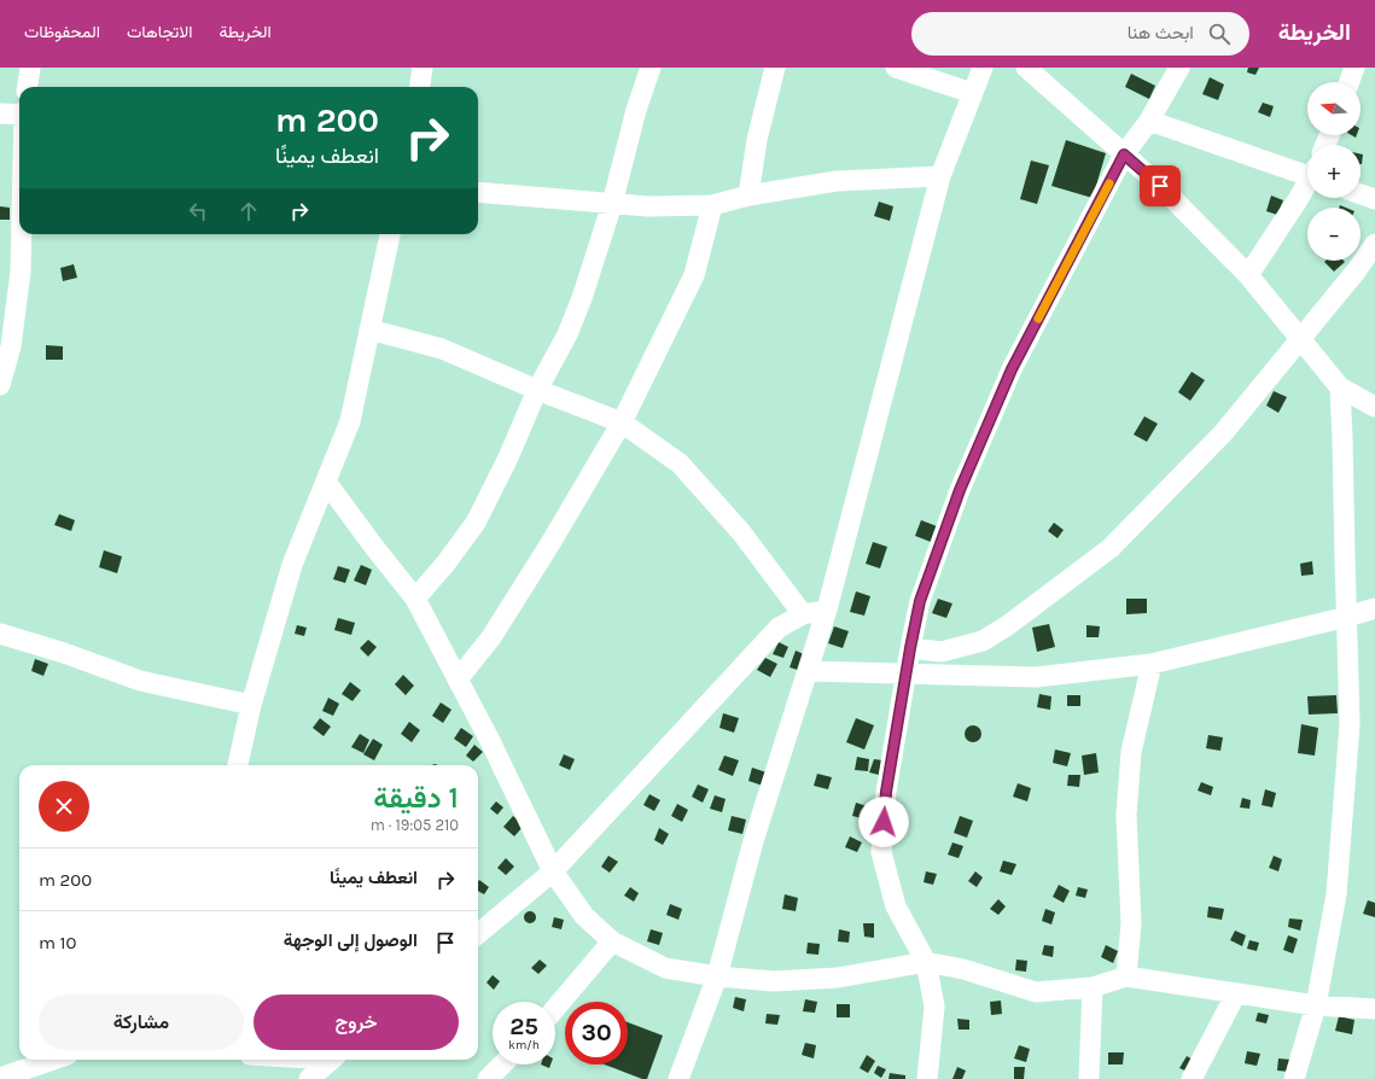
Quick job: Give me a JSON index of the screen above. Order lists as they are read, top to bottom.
{
  "north": "left",
  "page": {
    "header": "الخريطة",
    "search": "ابحث هنا",
    "nav": ["الخريطة", "الاتجاهات", "المحفوظات"],
    "map_buttons": ["+", "−"],
    "turn": ["200 m", "انعطف يمينًا"],
    "heading": ["1 دقيقة", "210 m · 19:05"],
    "list": [
      {
        "name": "انعطف يمينًا",
        "value": "200 m"
      },
      {
        "name": "الوصول إلى الوجهة",
        "value": "10 m"
      }
    ],
    "buttons": ["خروج", "مشاركة"],
    "speed": "25 km/h",
    "limit": "30"
  }
}
